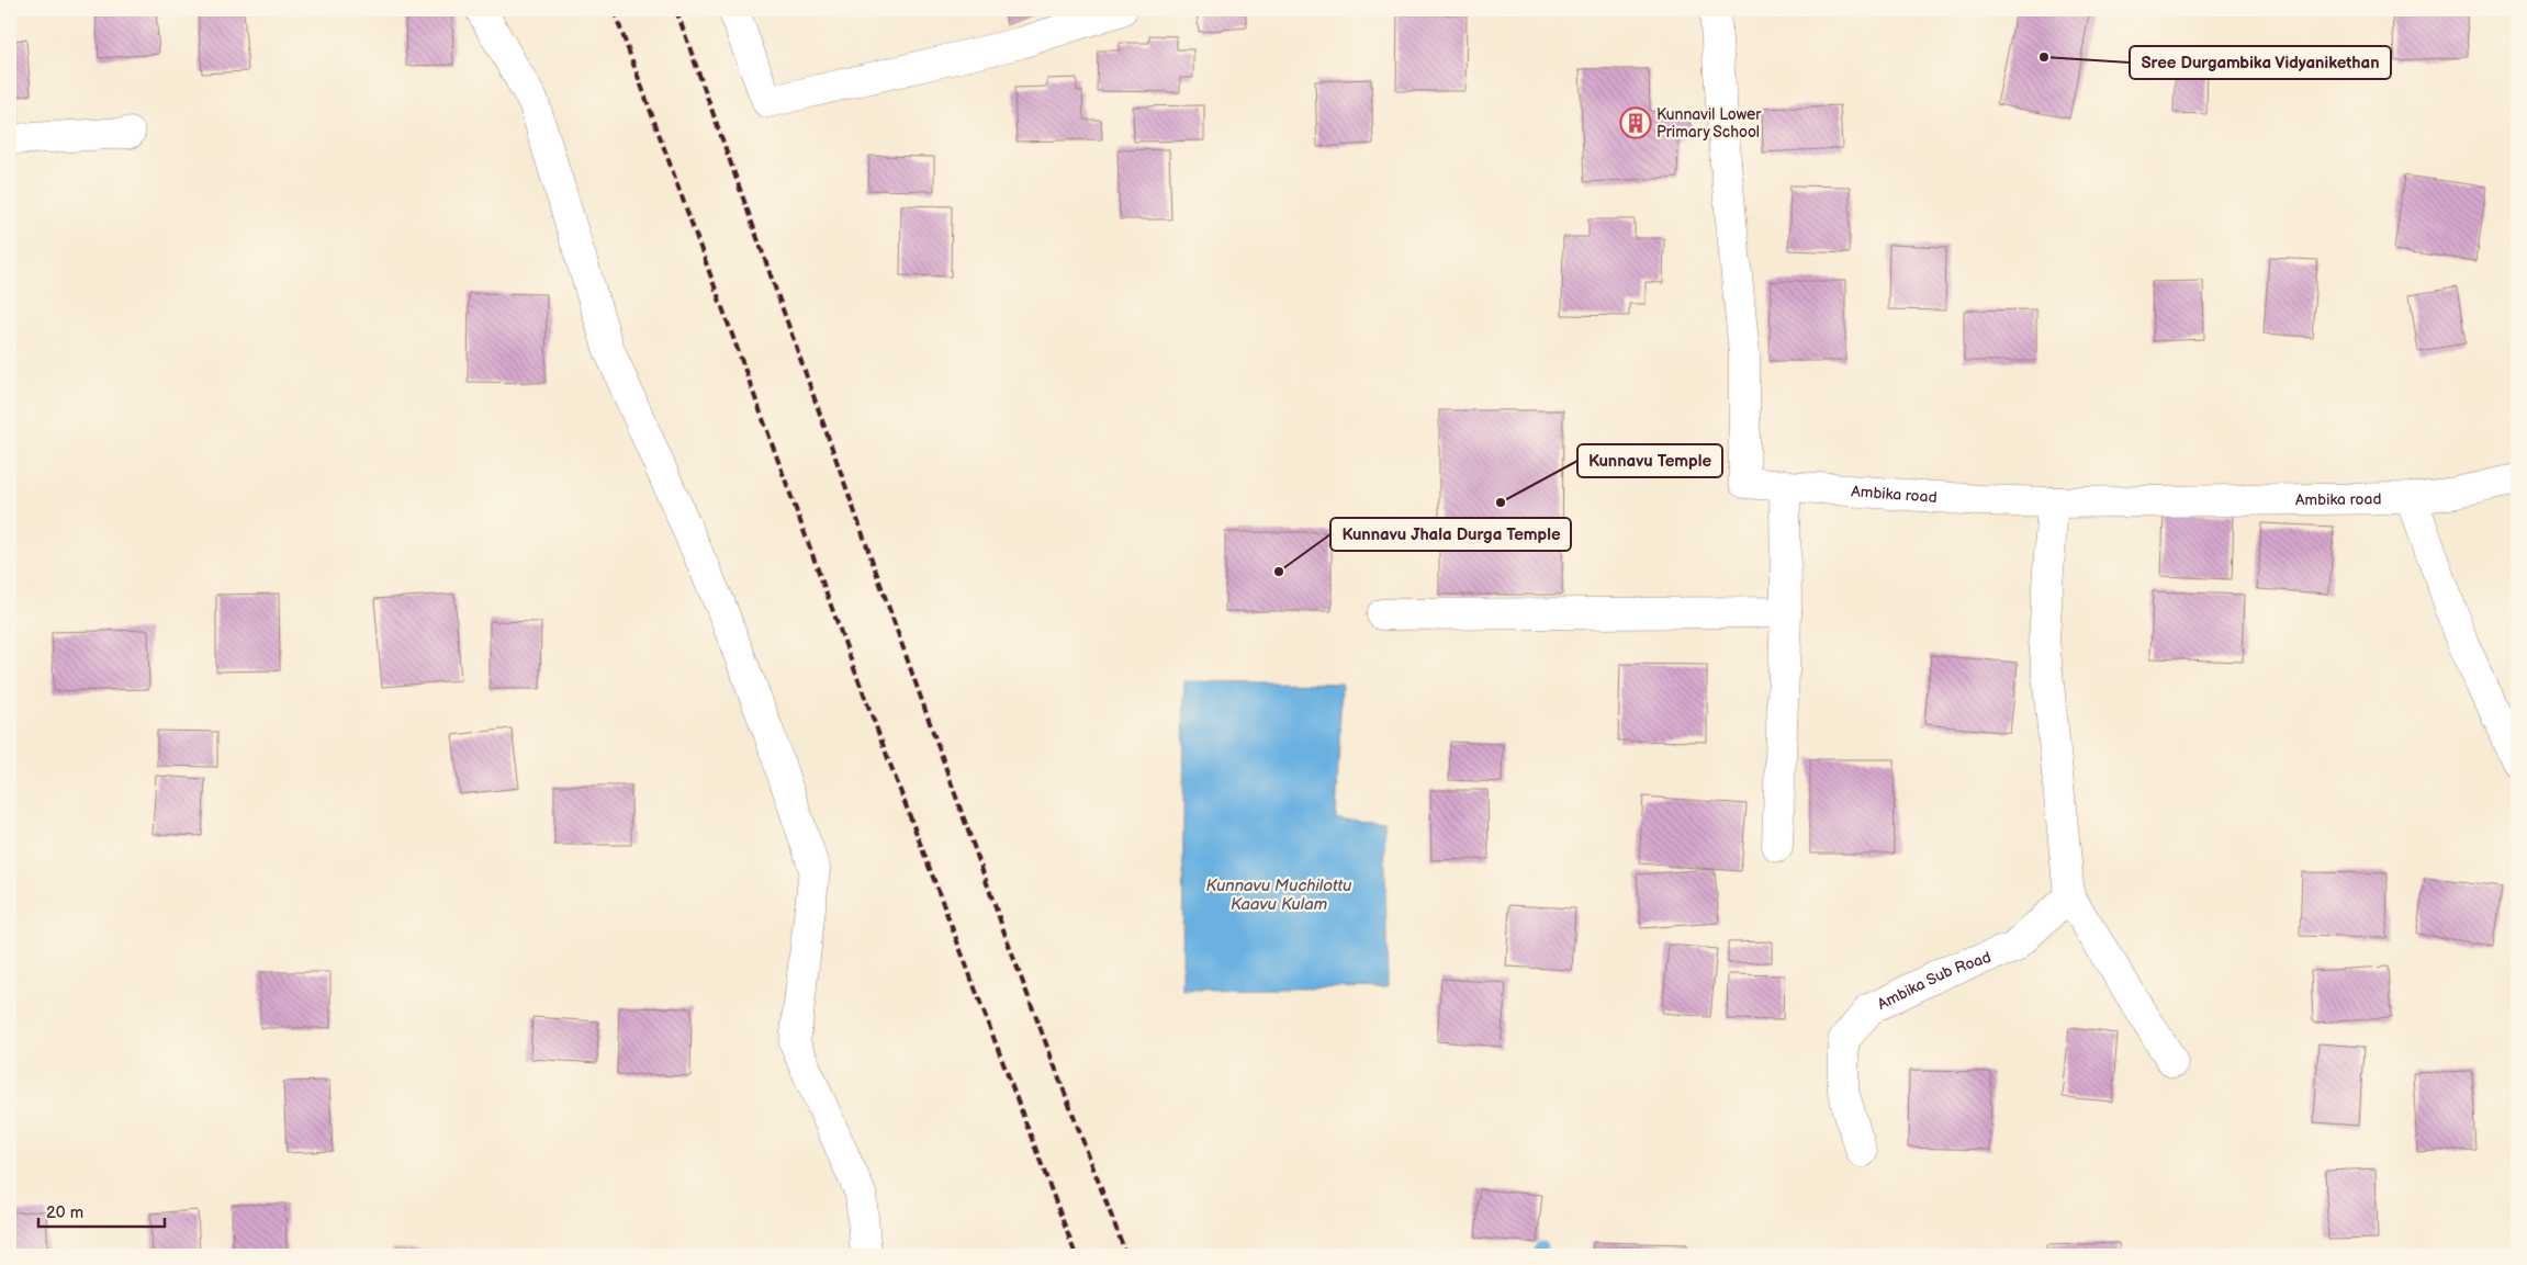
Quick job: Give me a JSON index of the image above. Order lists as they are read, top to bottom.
{
  "streets": {
    "street": ["Ambika road", "Ambika Sub Road"]
  },
  "water": ["Kunnavu Muchilottu Kaavu Kulam"],
  "places": {
    "other": ["Sree Durgambika Vidyanikethan", "Kunnavu Temple", "Kunnavu Jhala Durga Temple"],
    "building": ["Kunnavil Lower Primary School"]
  },
  "scale_bar": "20 m"
}
